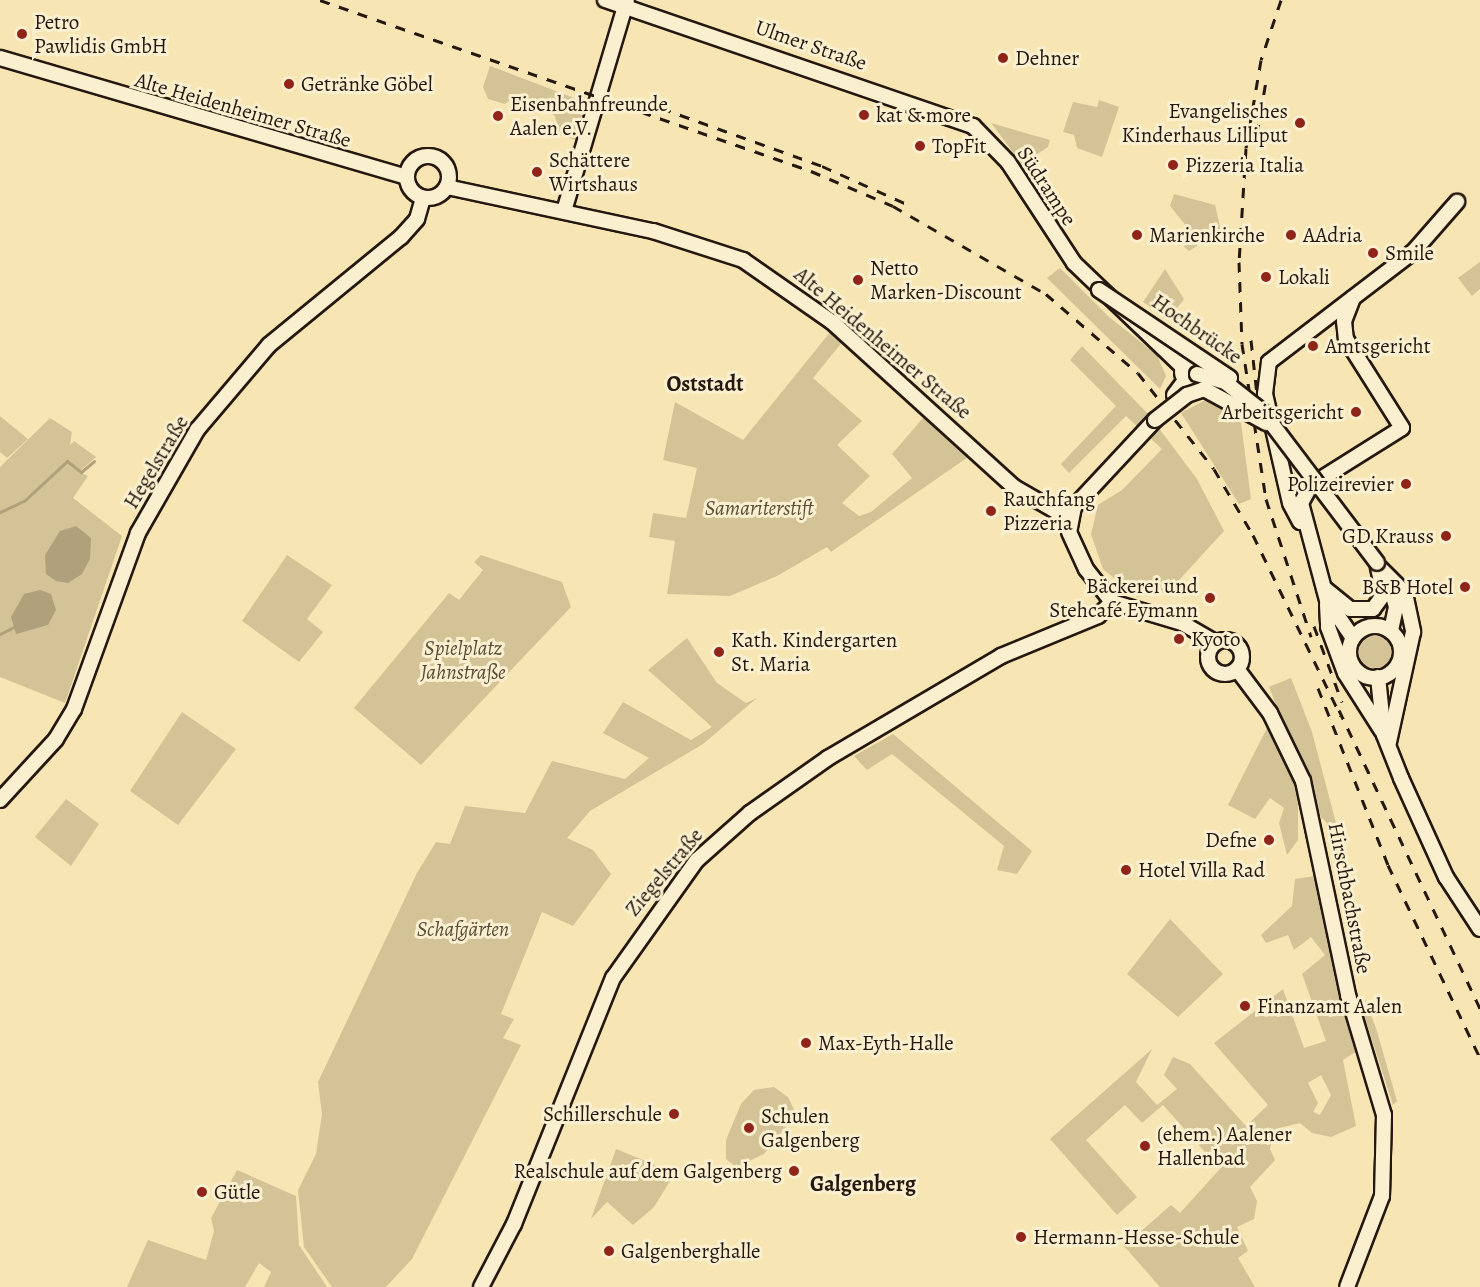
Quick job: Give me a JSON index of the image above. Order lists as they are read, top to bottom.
{
  "streets": {
    "main road": [
      "Ulmer Straße",
      "Alte Heidenheimer Straße",
      "Südrampe",
      "Hochbrücke",
      "Hegelstraße",
      "Ziegelstraße",
      "Hirschbachstraße"
    ]
  },
  "crossings": [
    ["Ulmer Straße", "Südrampe"],
    ["Alte Heidenheimer Straße", "Hegelstraße"],
    ["Südrampe", "Hochbrücke"]
  ],
  "districts": ["Oststadt", "Galgenberg"],
  "parks": ["Samariterstift", "Spielplatz Jahnstraße", "Schafgärten"],
  "places": [
    "Petro Pawlidis GmbH",
    "Dehner",
    "Getränke Göbel",
    "kat & more",
    "Eisenbahnfreunde Aalen e.V.",
    "Evangelisches Kinderhaus Lilliput",
    "TopFit",
    "Pizzeria Italia",
    "Schättere Wirtshaus",
    "Marienkirche",
    "AAdria",
    "Smile",
    "Lokali",
    "Netto Marken-Discount",
    "Amtsgericht",
    "Arbeitsgericht",
    "Polizeirevier",
    "Rauchfang Pizzeria",
    "GD Krauss",
    "B&B Hotel",
    "Bäckerei und Stehcafé Eymann",
    "Kyoto",
    "Kath. Kindergarten St. Maria",
    "Defne",
    "Hotel Villa Rad",
    "Finanzamt Aalen",
    "Max-Eyth-Halle",
    "Schillerschule",
    "Schulen Galgenberg",
    "(ehem.) Aalener Hallenbad",
    "Realschule auf dem Galgenberg",
    "Gütle",
    "Hermann-Hesse-Schule",
    "Galgenberghalle"
  ]
}
